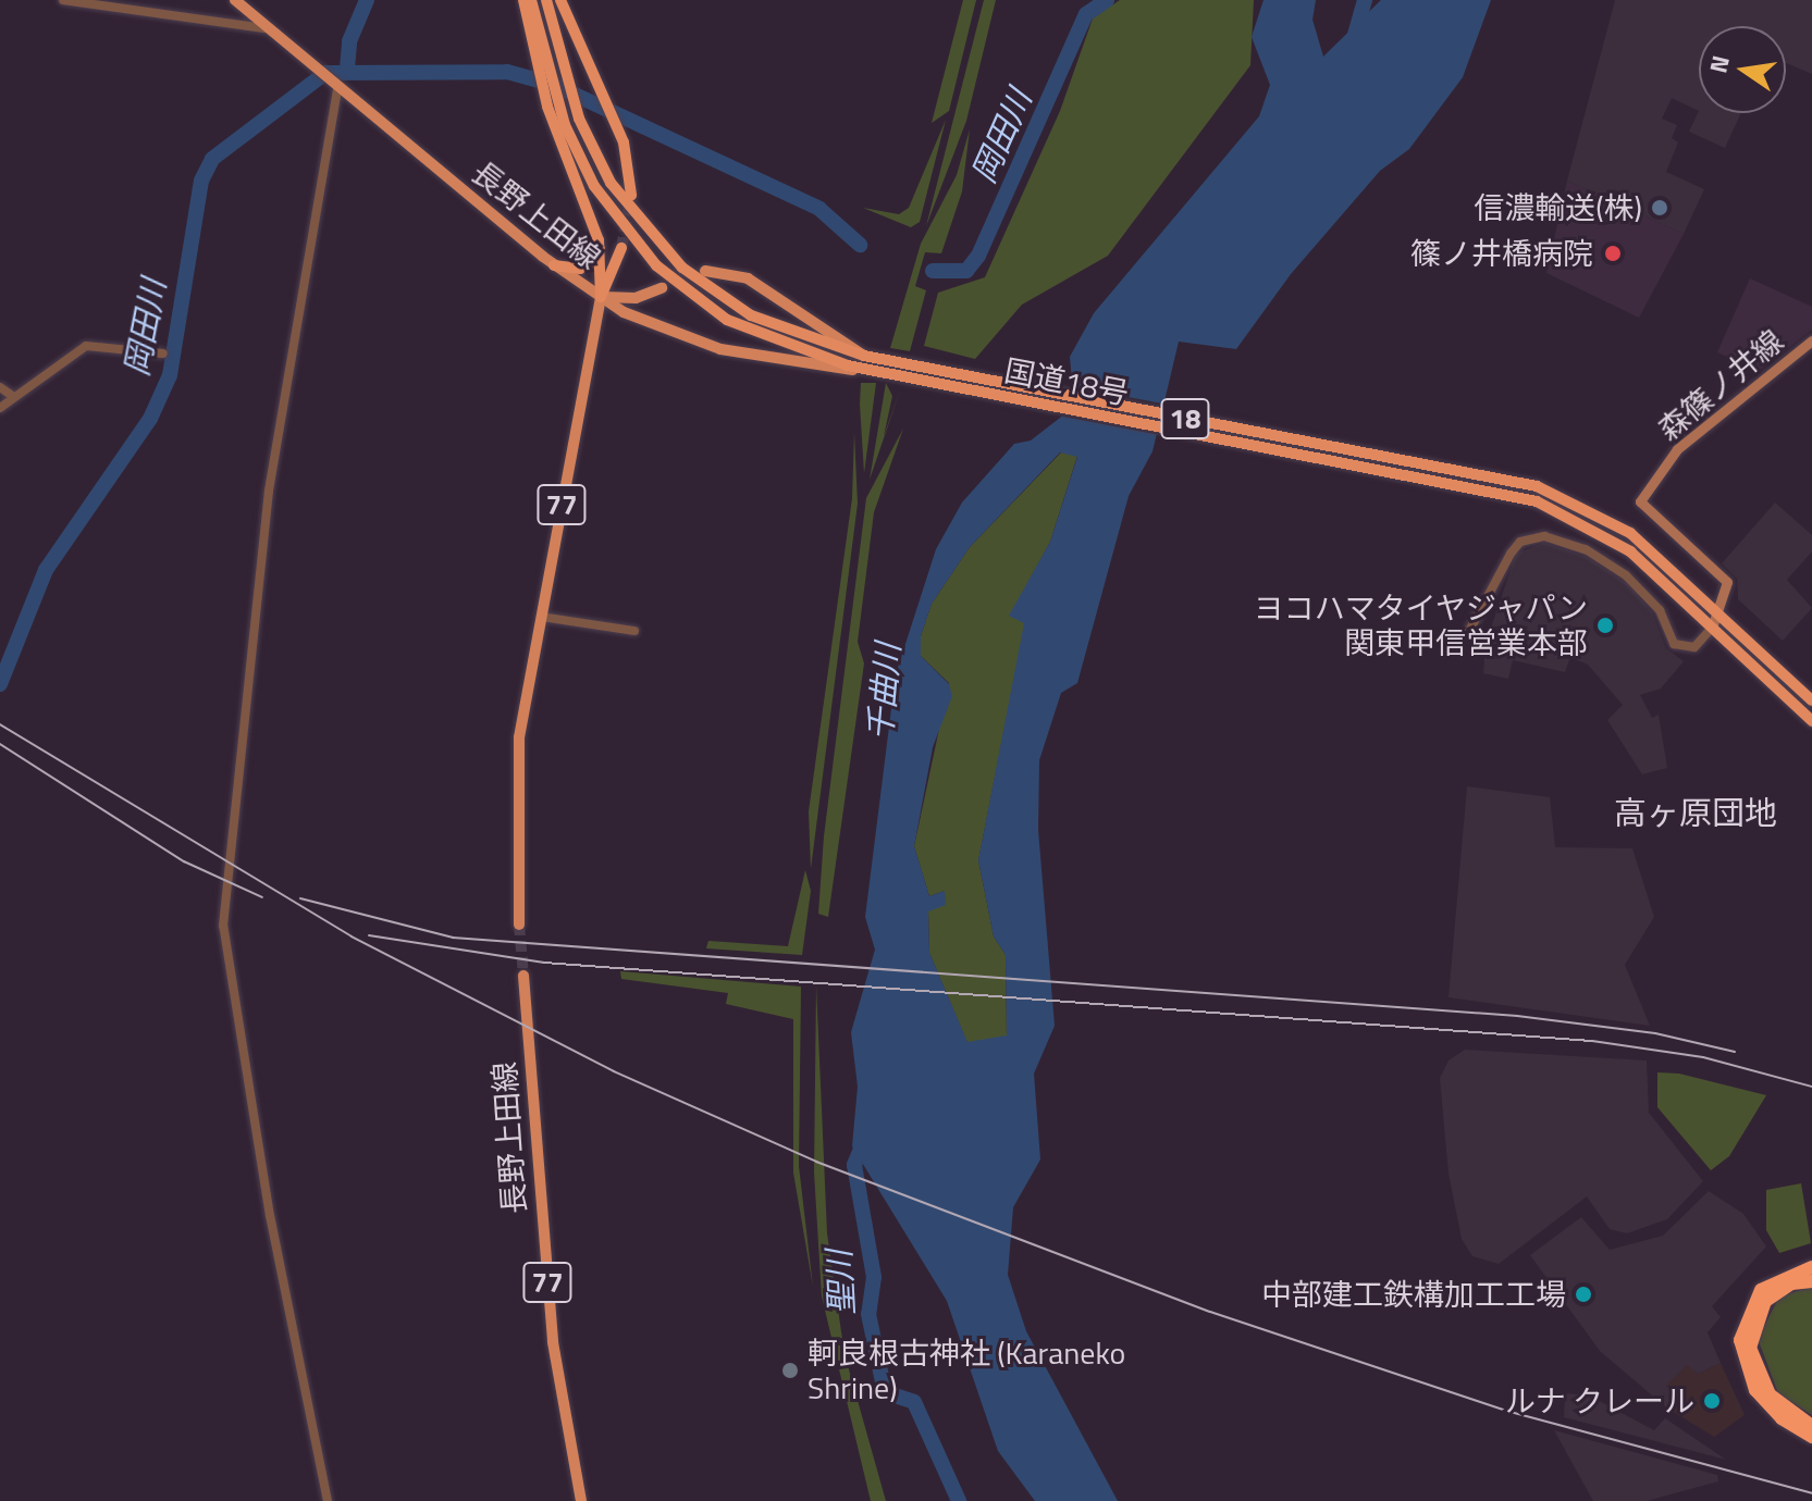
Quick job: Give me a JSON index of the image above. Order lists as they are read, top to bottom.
{
  "streets": {
    "highway": ["国道18号", "18"],
    "main road": ["長野上田線", "森篠ノ井線", "77"]
  },
  "crossings": [
    ["国道18号", "森篠ノ井線"]
  ],
  "districts": ["高ヶ原団地"],
  "water": ["岡田川", "千曲川", "聖川"],
  "places": [
    "信濃輸送(株)",
    "篠ノ井橋病院",
    "ヨコハマタイヤジャパン 関東甲信営業本部",
    "中部建工鉄構加工工場",
    "軻良根古神社 (Karaneko Shrine)",
    "ルナ クレール"
  ],
  "north": "left"
}
